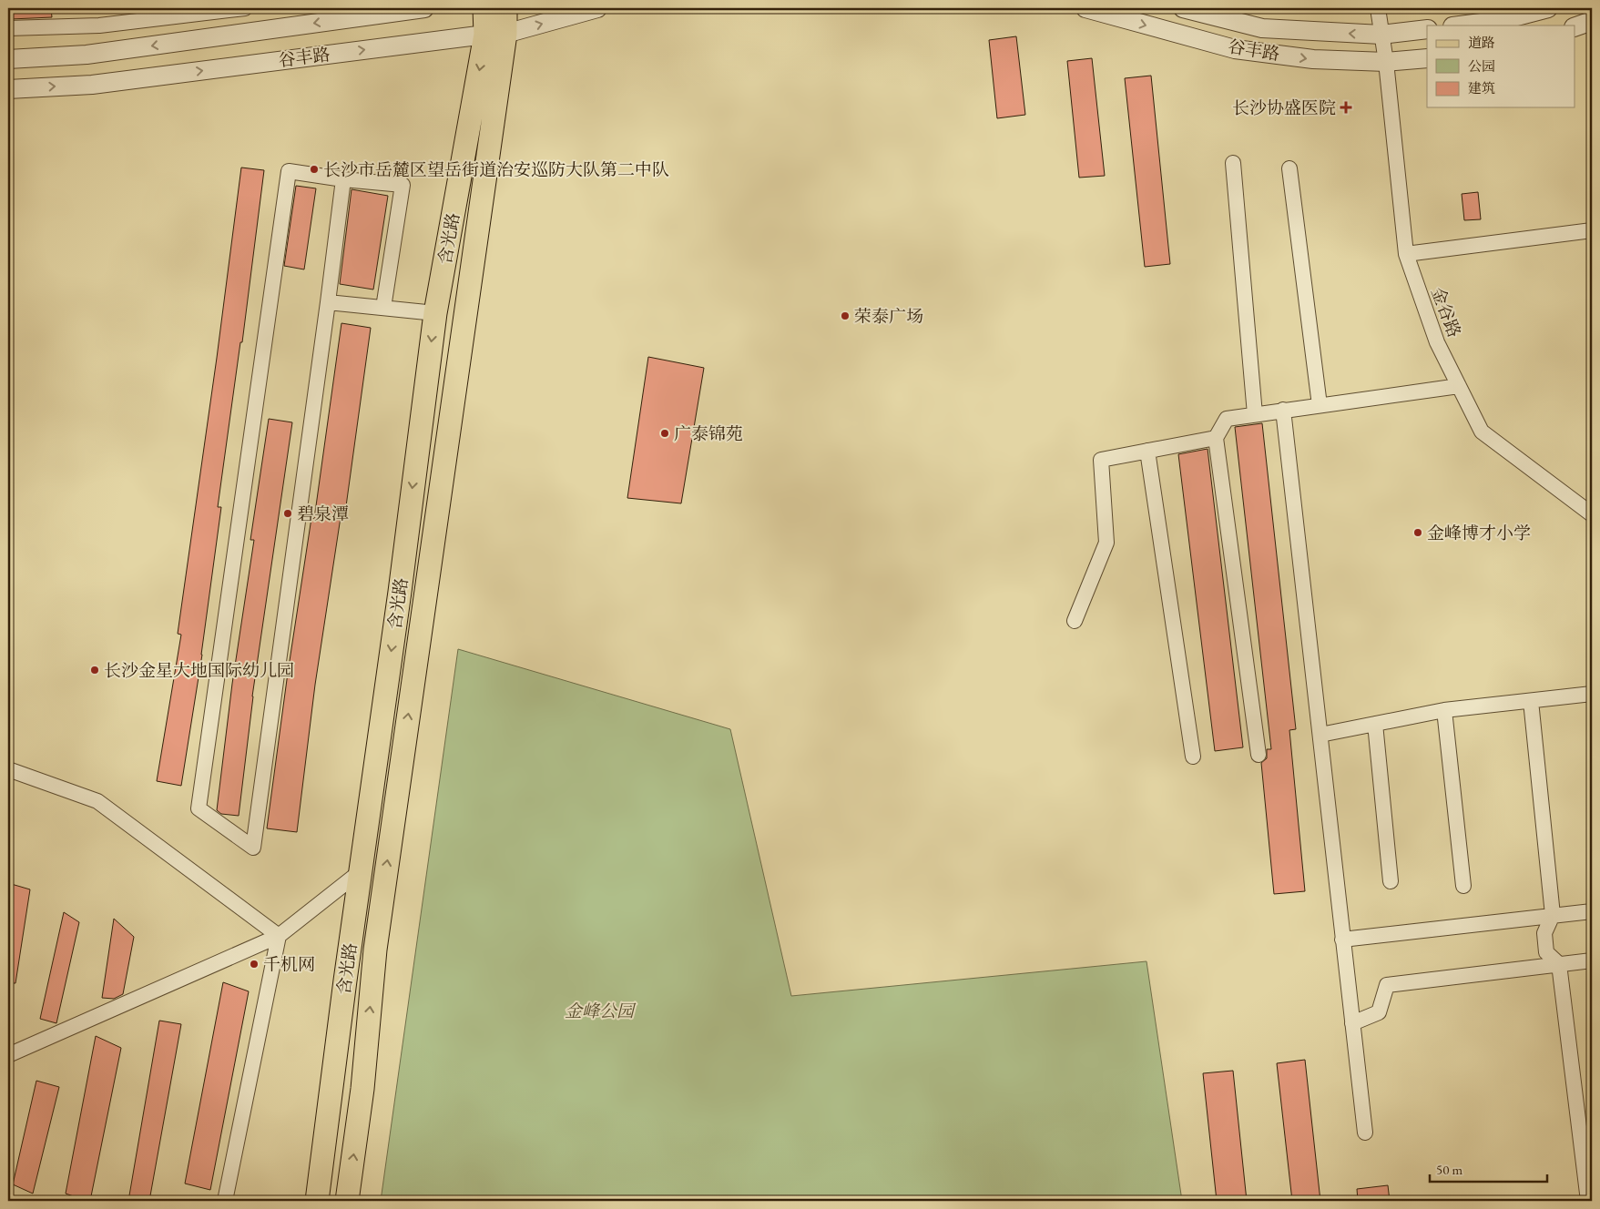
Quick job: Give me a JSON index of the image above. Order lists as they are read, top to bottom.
{
  "streets": {
    "main road": ["含光路"],
    "street": ["谷丰路", "金谷路"]
  },
  "crossings": [
    ["谷丰路", "含光路"],
    ["谷丰路", "金谷路"]
  ],
  "parks": ["金峰公园"],
  "places": {
    "health": ["长沙协盛医院"],
    "other": [
      "长沙市岳麓区望岳街道治安巡防大队第二中队",
      "荣泰广场",
      "广泰锦苑",
      "碧泉潭",
      "金峰博才小学",
      "长沙金星大地国际幼儿园",
      "千机网"
    ]
  },
  "legend": ["道路", "公园", "建筑"],
  "scale_bar": "50 m"
}
